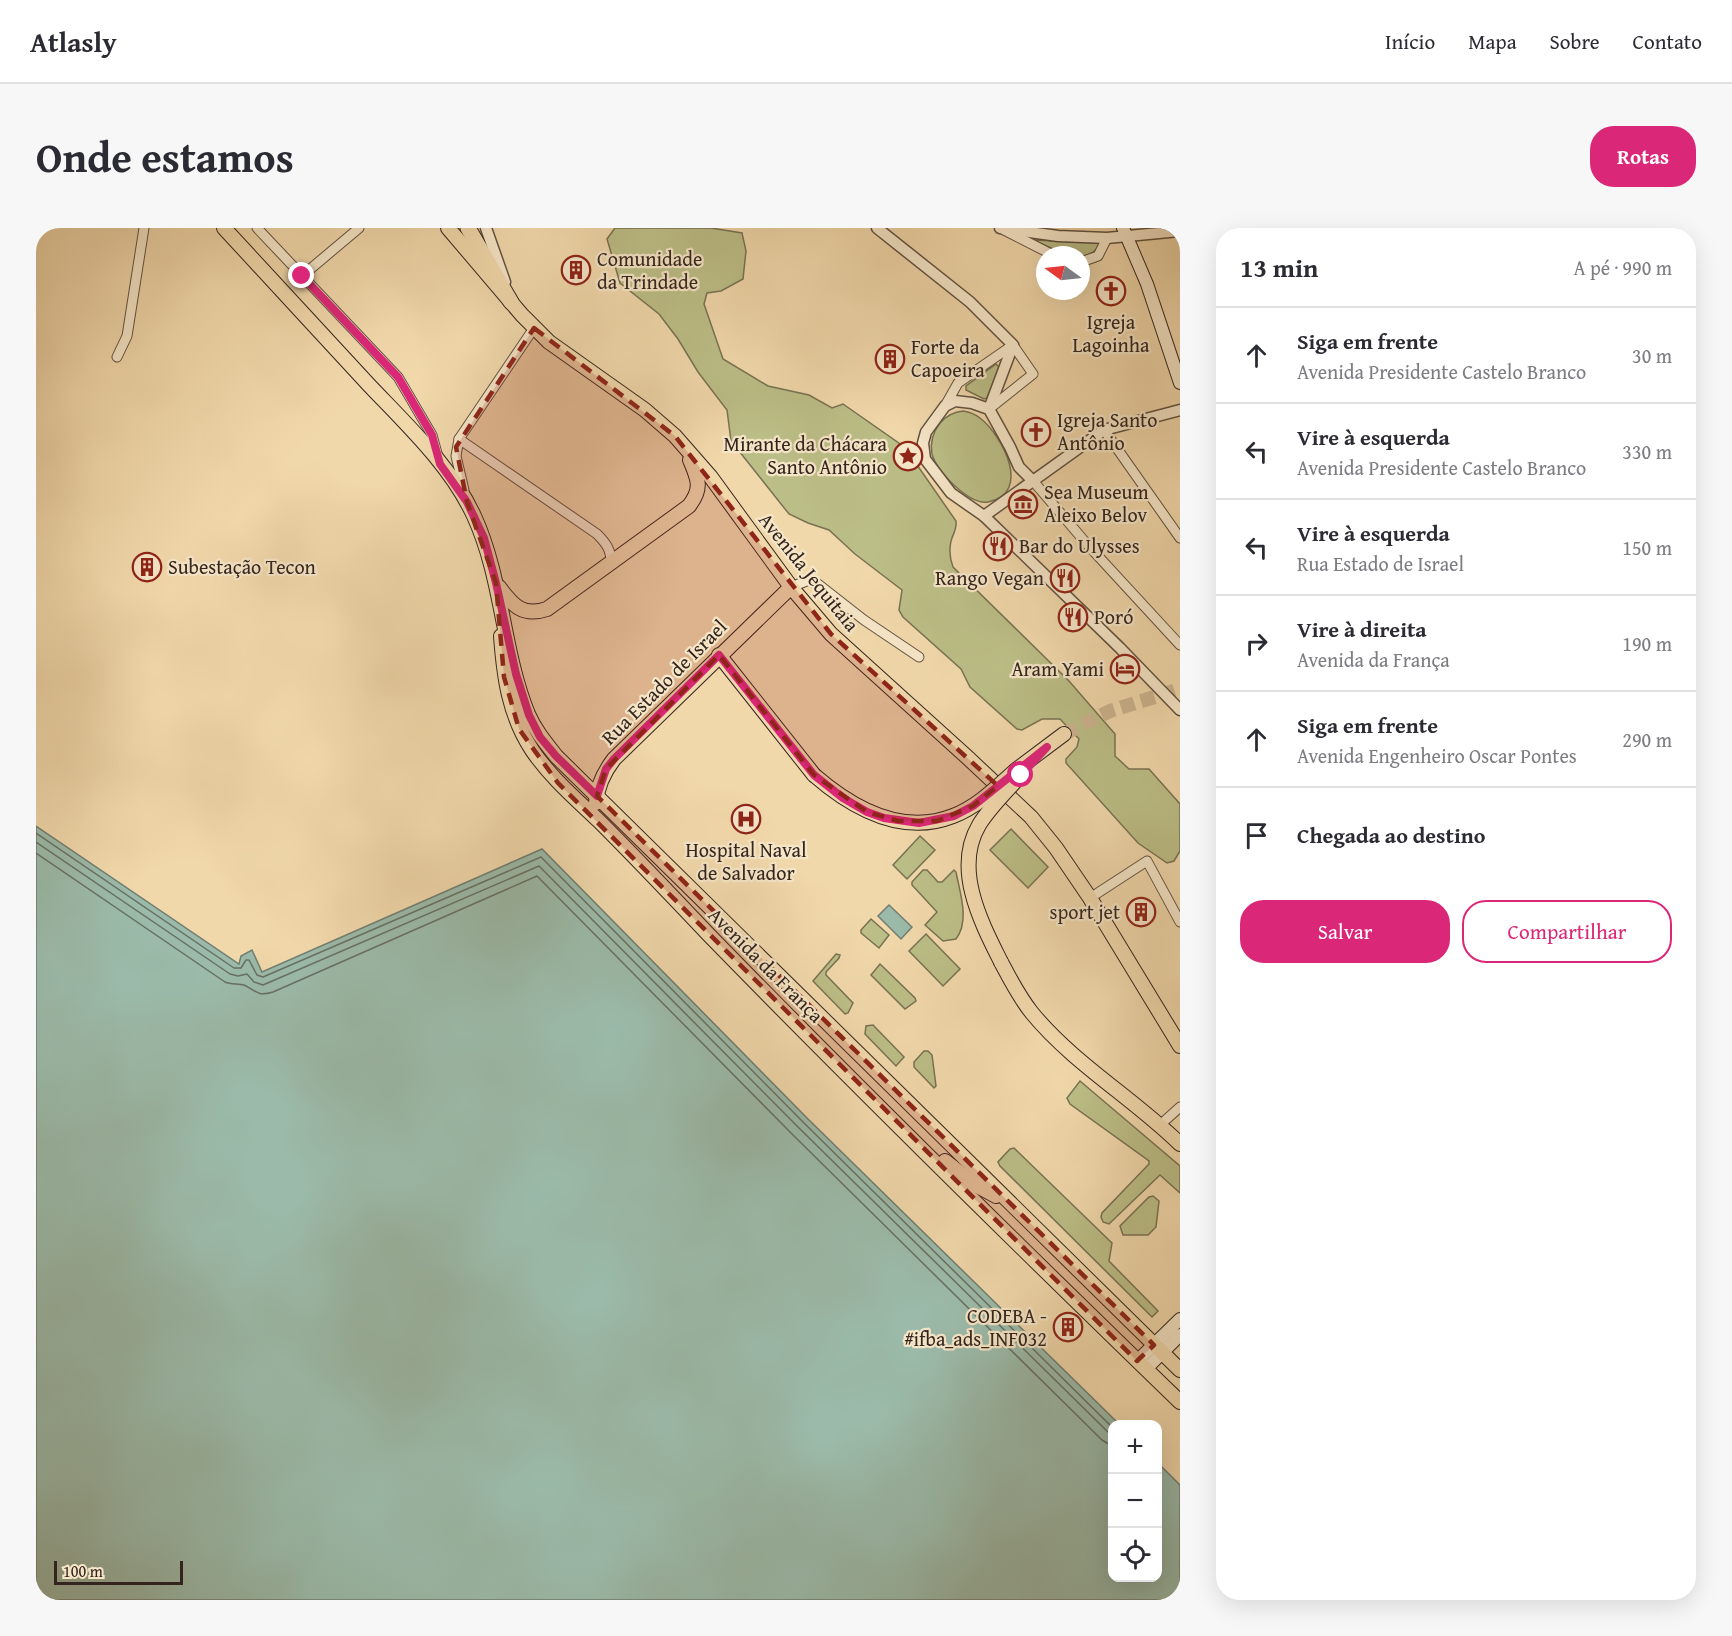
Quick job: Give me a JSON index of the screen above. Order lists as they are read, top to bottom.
{
  "streets": {
    "main road": ["Avenida Jequitaia", "Rua Estado de Israel", "Avenida da França"]
  },
  "crossings": [
    ["Avenida Jequitaia", "Rua Estado de Israel"],
    ["Rua Estado de Israel", "Avenida da França"]
  ],
  "places": {
    "building": [
      "Comunidade da Trindade",
      "Forte da Capoeira",
      "Subestação Tecon",
      "sport jet",
      "CODEBA - #ifba_ads_INF032"
    ],
    "church": ["Igreja Lagoinha", "Igreja Santo Antônio"],
    "place": ["Mirante da Chácara Santo Antônio"],
    "museum": ["Sea Museum Aleixo Belov"],
    "restaurant": ["Bar do Ulysses", "Rango Vegan", "Poró"],
    "hotel": ["Aram Yami"],
    "hospital": ["Hospital Naval de Salvador"]
  },
  "scale_bar": "100 m",
  "north": "left",
  "page": {
    "header": "Atlasly",
    "nav": [
      "Início",
      "Mapa",
      "Sobre",
      "Contato"
    ],
    "title": "Onde estamos",
    "buttons": [
      "Rotas",
      ["Salvar", "Compartilhar"]
    ],
    "heading": ["13 min", "A pé · 990 m"],
    "list": [
      ["Siga em frente", "Avenida Presidente Castelo Branco", "30 m"],
      ["Vire à esquerda", "Avenida Presidente Castelo Branco", "330 m"],
      ["Vire à esquerda", "Rua Estado de Israel", "150 m"],
      ["Vire à direita", "Avenida da França", "190 m"],
      ["Siga em frente", "Avenida Engenheiro Oscar Pontes", "290 m"],
      "Chegada ao destino"
    ],
    "map_buttons": ["+", "−"],
    "scale": "100 m"
  }
}
